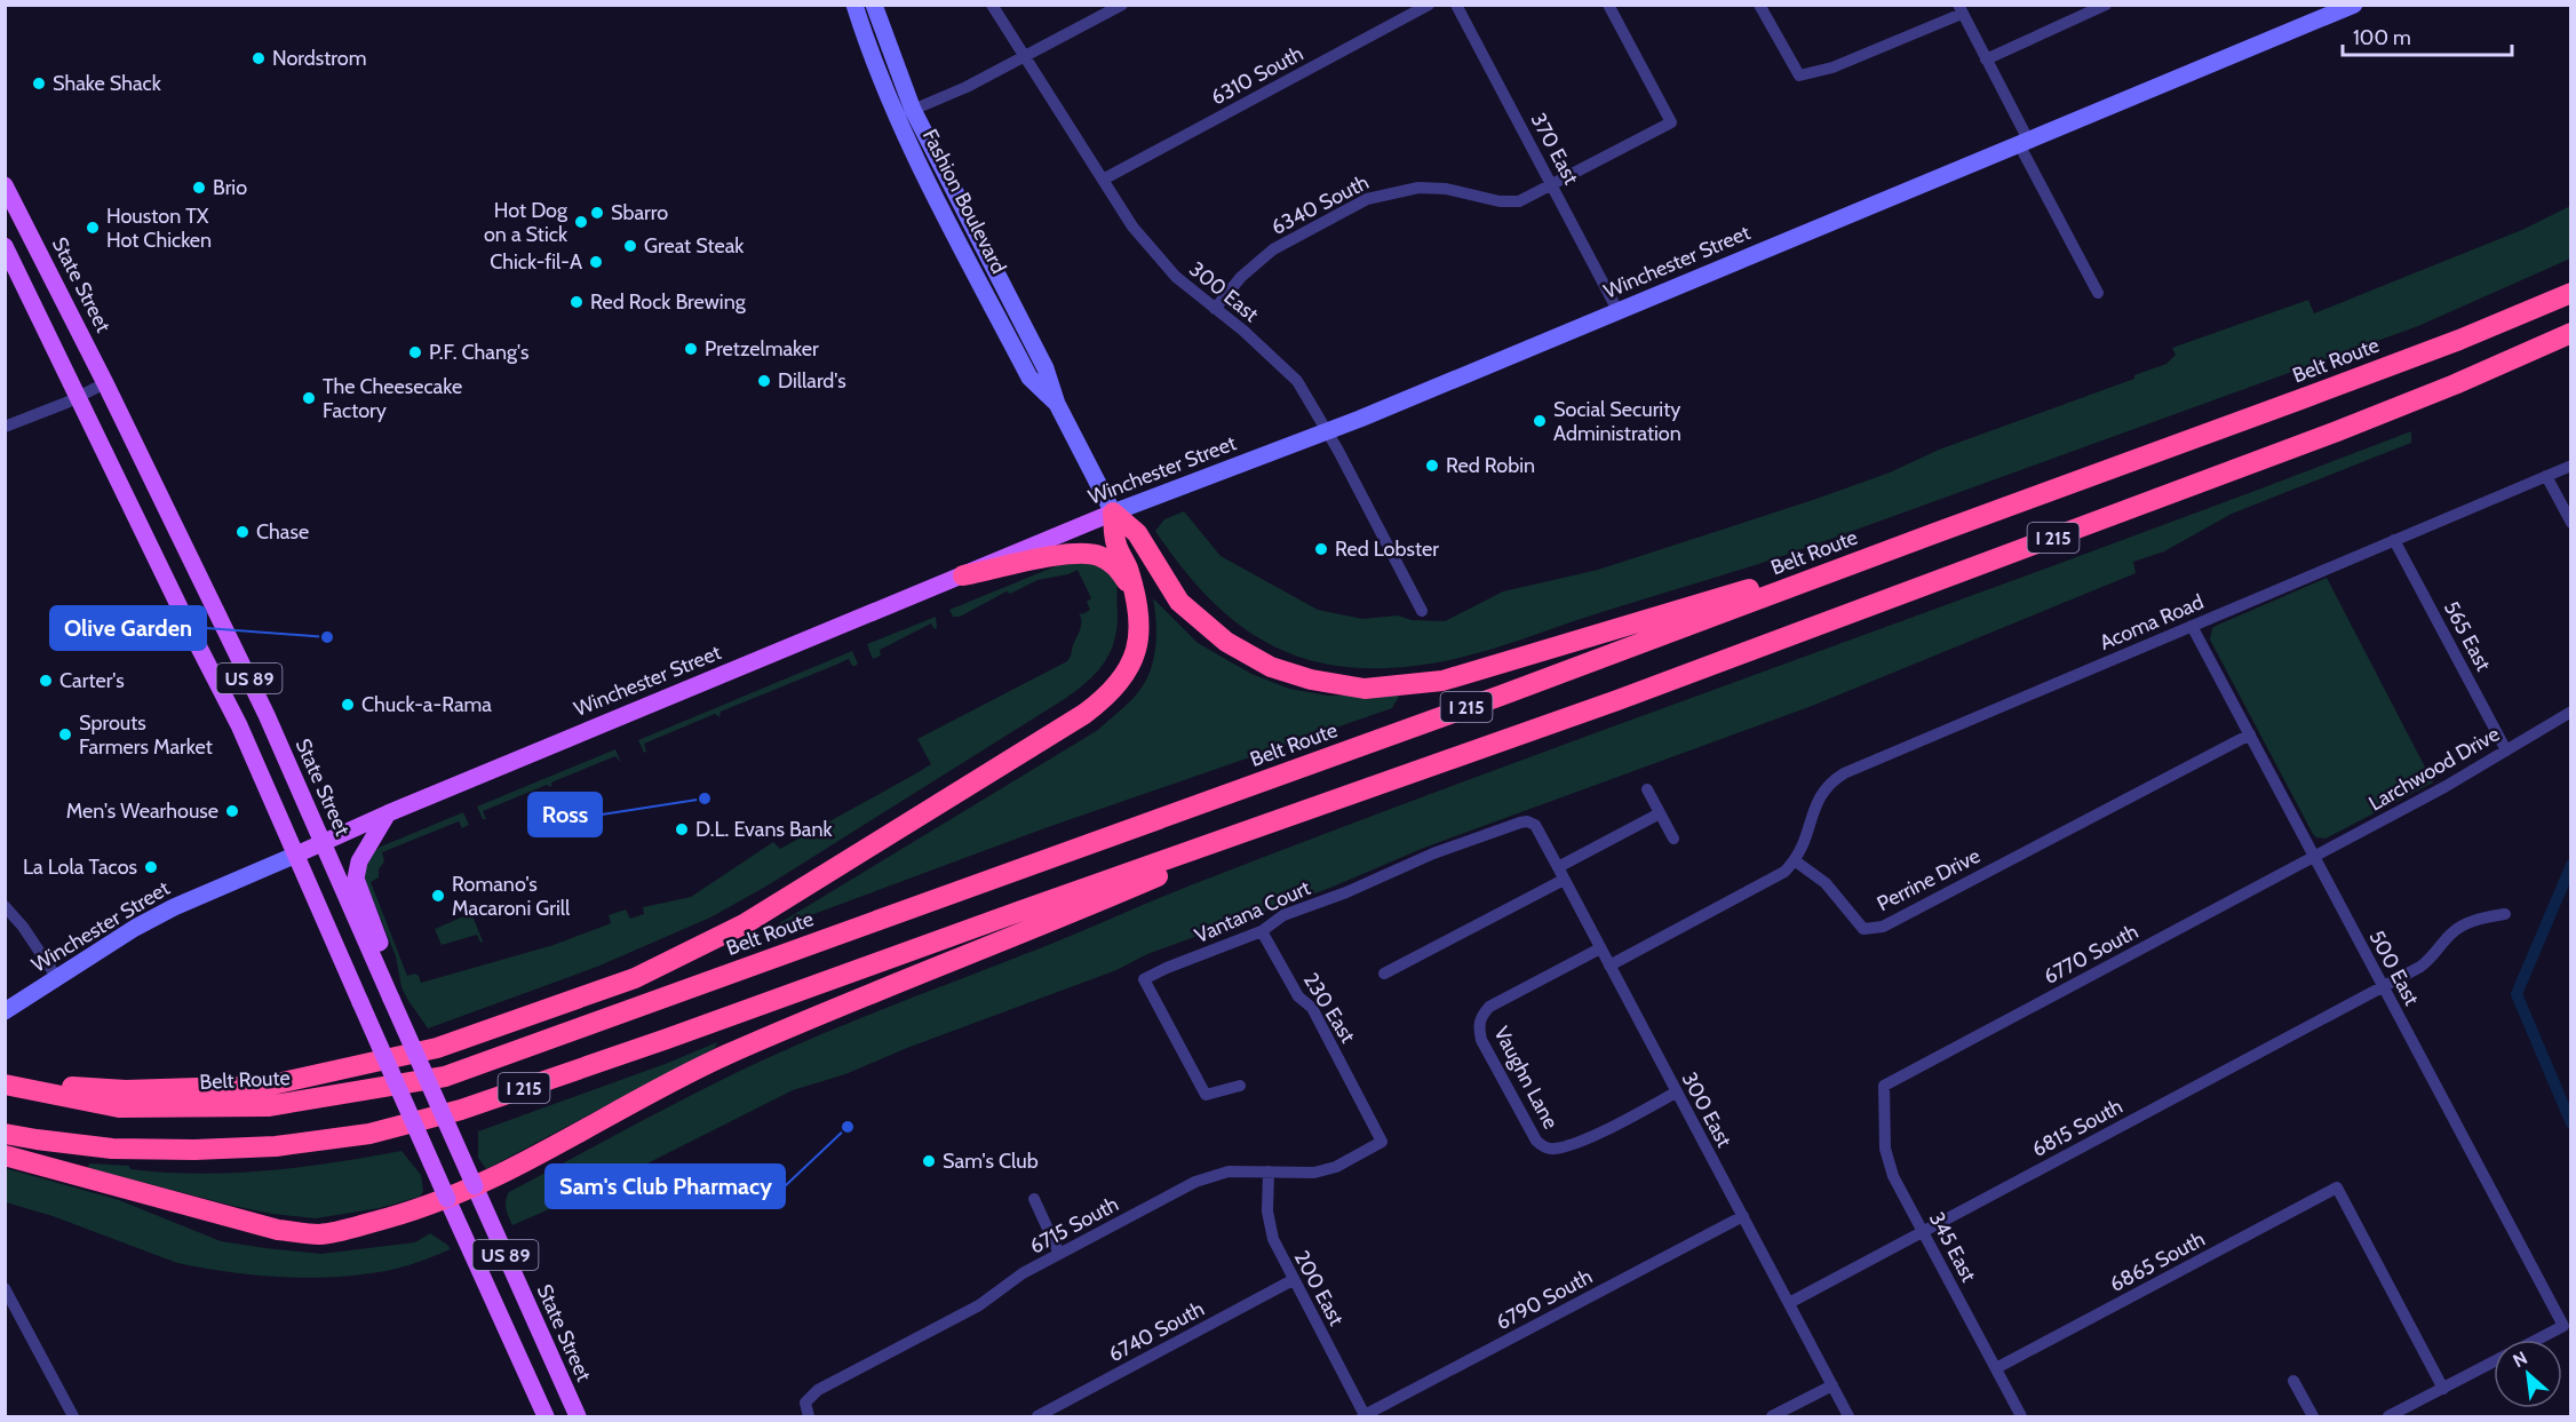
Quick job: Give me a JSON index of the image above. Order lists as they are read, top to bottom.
{
  "streets": {
    "highway": ["Belt Route", "I 215"],
    "main road": [
      "Fashion Boulevard",
      "Winchester Street",
      "State Street",
      "US 89"
    ],
    "street": [
      "6310 South",
      "370 East",
      "6340 South",
      "300 East",
      "Acoma Road",
      "565 East",
      "Larchwood Drive",
      "Perrine Drive",
      "Vantana Court",
      "6770 South",
      "500 East",
      "230 East",
      "Vaughn Lane",
      "6815 South",
      "6715 South",
      "345 East",
      "6865 South",
      "200 East",
      "6790 South",
      "6740 South"
    ]
  },
  "crossings": [
    ["6310 South", "300 East"],
    ["370 East", "6340 South"],
    ["370 East", "Winchester Street"],
    ["Fashion Boulevard", "Winchester Street"],
    ["6340 South", "300 East"],
    ["Winchester Street", "State Street"],
    ["Winchester Street", "300 East"],
    ["Winchester Street", "US 89"],
    ["300 East", "Vantana Court"],
    ["300 East", "Vaughn Lane"],
    ["300 East", "6815 South"],
    ["300 East", "6790 South"],
    ["Acoma Road", "565 East"],
    ["Acoma Road", "Perrine Drive"],
    ["Acoma Road", "500 East"],
    ["565 East", "Larchwood Drive"],
    ["Larchwood Drive", "6770 South"],
    ["Larchwood Drive", "500 East"],
    ["Perrine Drive", "500 East"],
    ["Vantana Court", "230 East"],
    ["6770 South", "500 East"],
    ["6770 South", "345 East"],
    ["500 East", "6815 South"],
    ["230 East", "6715 South"],
    ["6815 South", "345 East"],
    ["6715 South", "200 East"],
    ["345 East", "6865 South"],
    ["200 East", "6790 South"],
    ["200 East", "6740 South"]
  ],
  "places": [
    "Nordstrom",
    "Shake Shack",
    "Brio",
    "Sbarro",
    "Hot Dog on a Stick",
    "Houston TX Hot Chicken",
    "Great Steak",
    "Chick-fil-A",
    "Red Rock Brewing",
    "Pretzelmaker",
    "P.F. Chang's",
    "Dillard's",
    "The Cheesecake Factory",
    "Social Security Administration",
    "Red Robin",
    "Chase",
    "Red Lobster",
    "Olive Garden",
    "Carter's",
    "Chuck-a-Rama",
    "Sprouts Farmers Market",
    "Ross",
    "Men's Wearhouse",
    "D.L. Evans Bank",
    "La Lola Tacos",
    "Romano's Macaroni Grill",
    "Sam's Club Pharmacy",
    "Sam's Club"
  ],
  "scale_bar": "100 m",
  "north": "top left"
}
